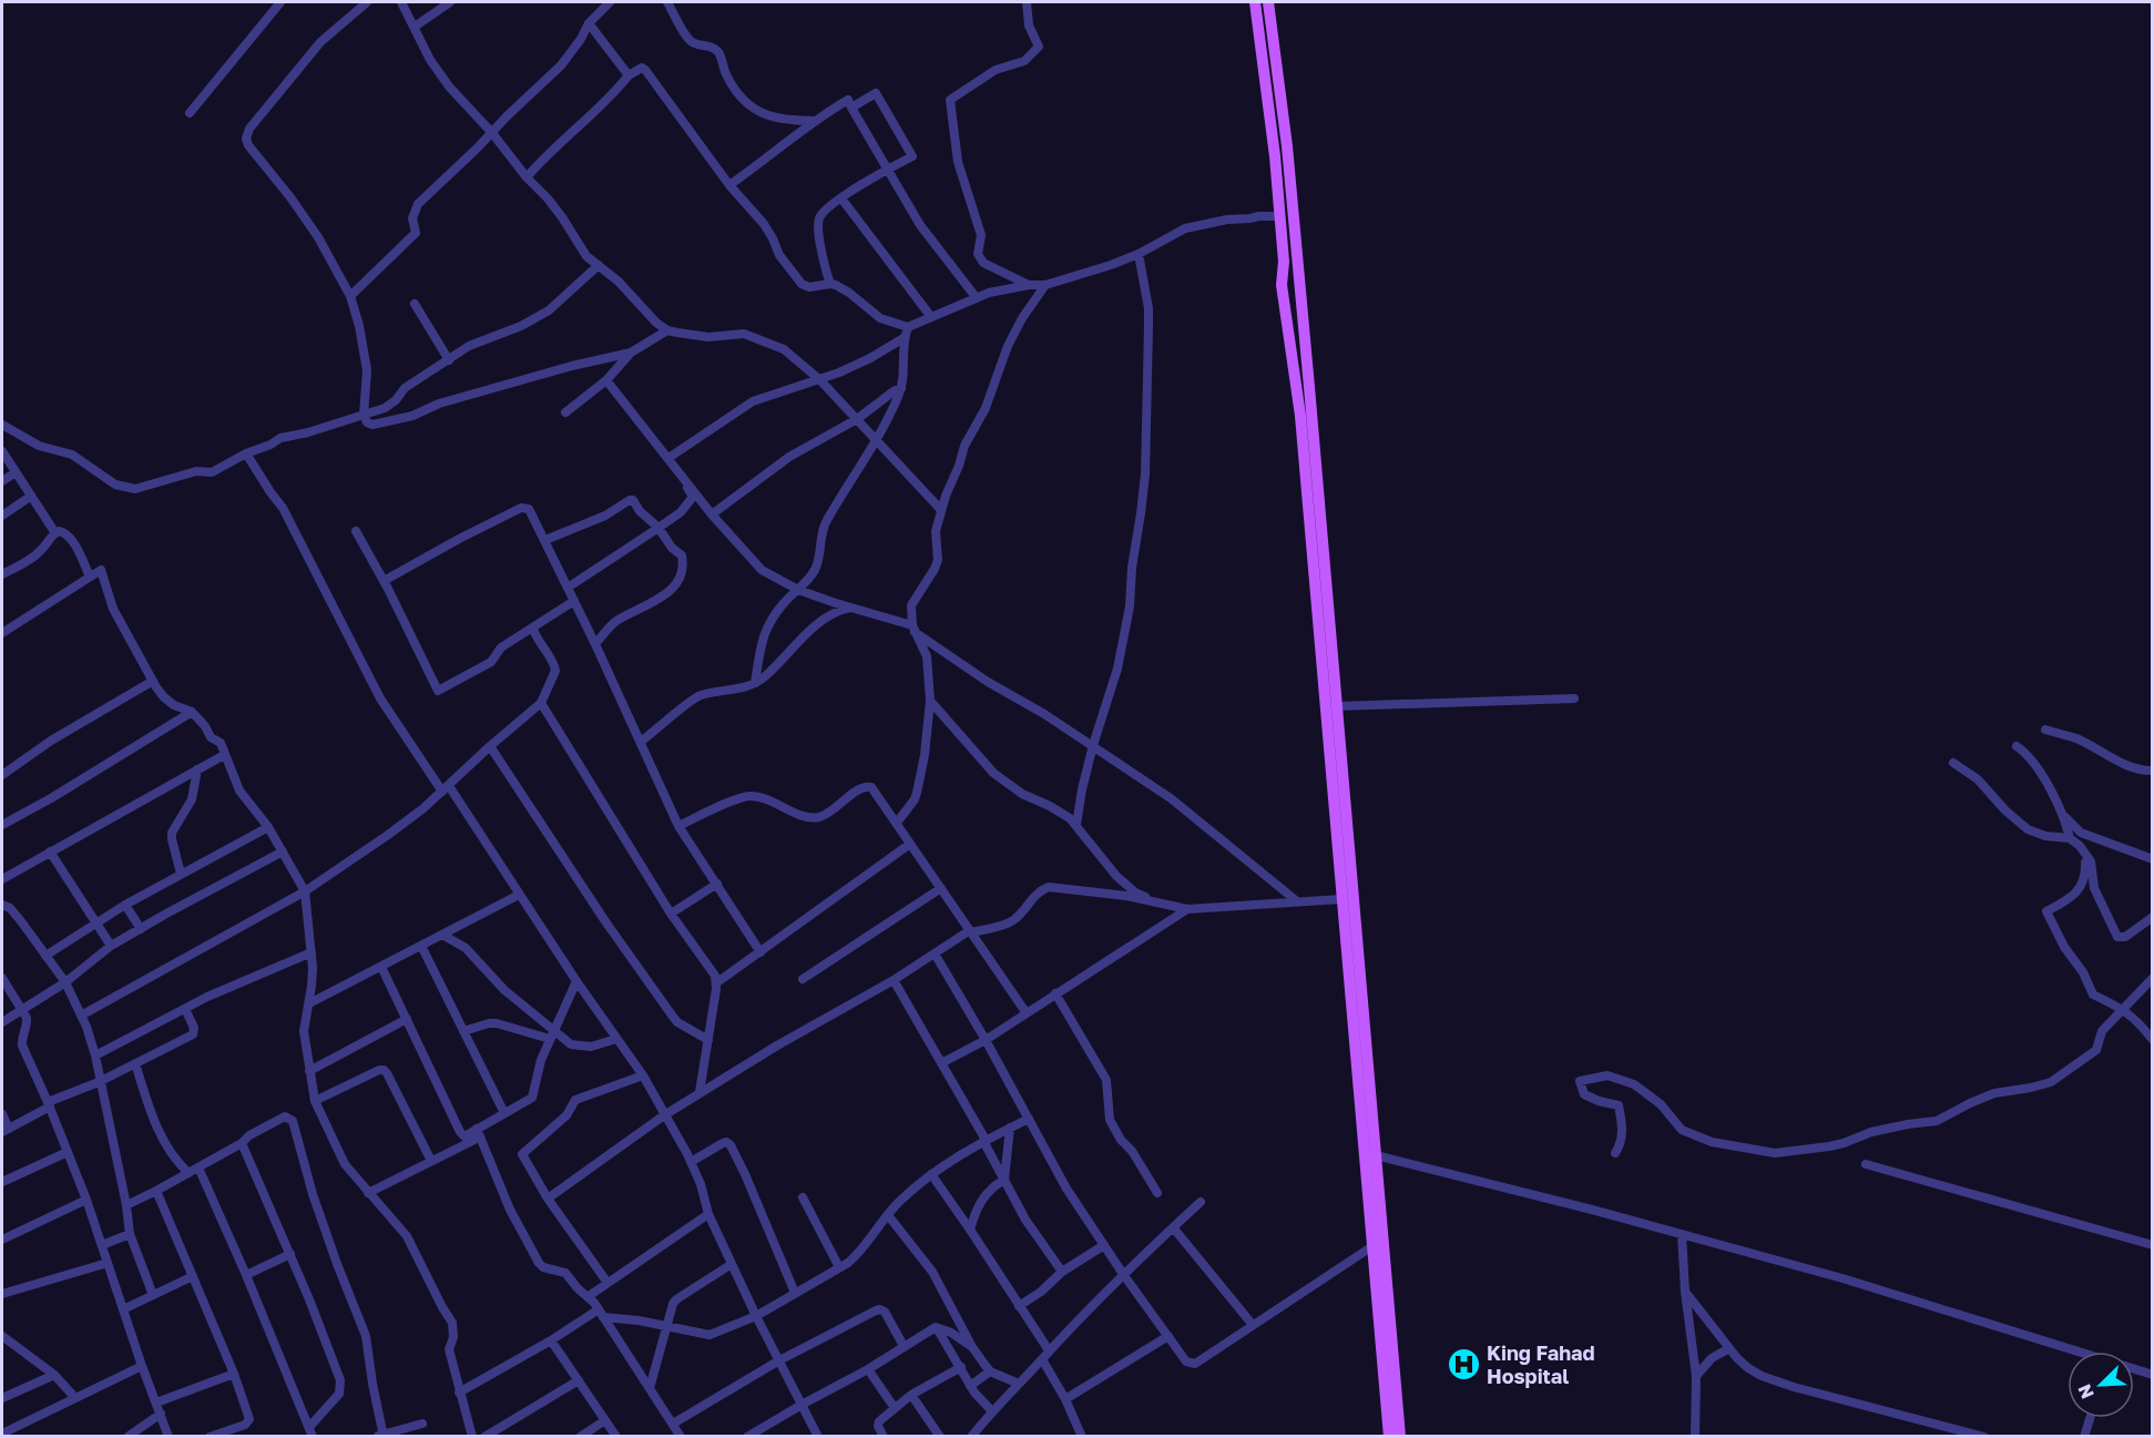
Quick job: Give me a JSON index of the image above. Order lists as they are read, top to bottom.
{
  "places": {
    "hospital": ["King Fahad Hospital"]
  },
  "north": "bottom left"
}
